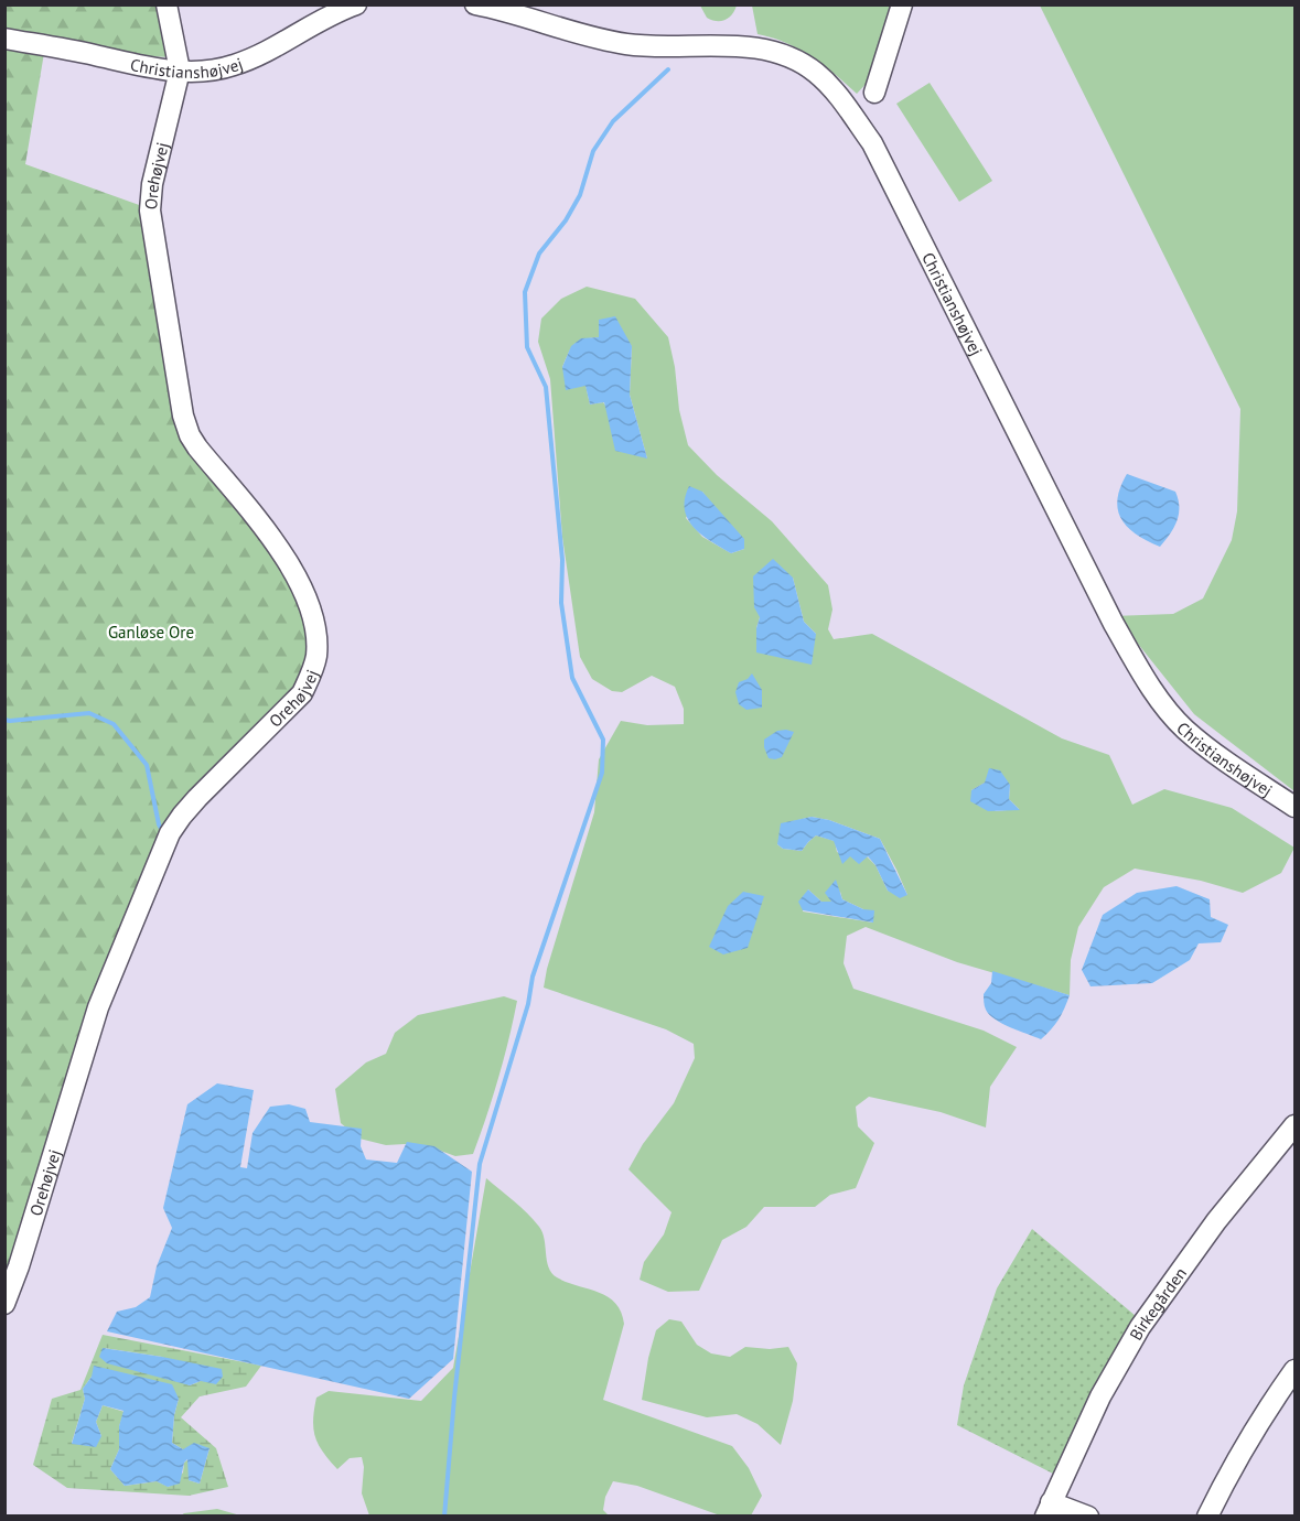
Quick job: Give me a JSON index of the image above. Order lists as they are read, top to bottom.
{
  "streets": {
    "street": ["Christianshøjvej", "Orehøjvej", "Birkegården"]
  },
  "crossings": [
    ["Christianshøjvej", "Orehøjvej"]
  ],
  "parks": ["Ganløse Ore"]
}
